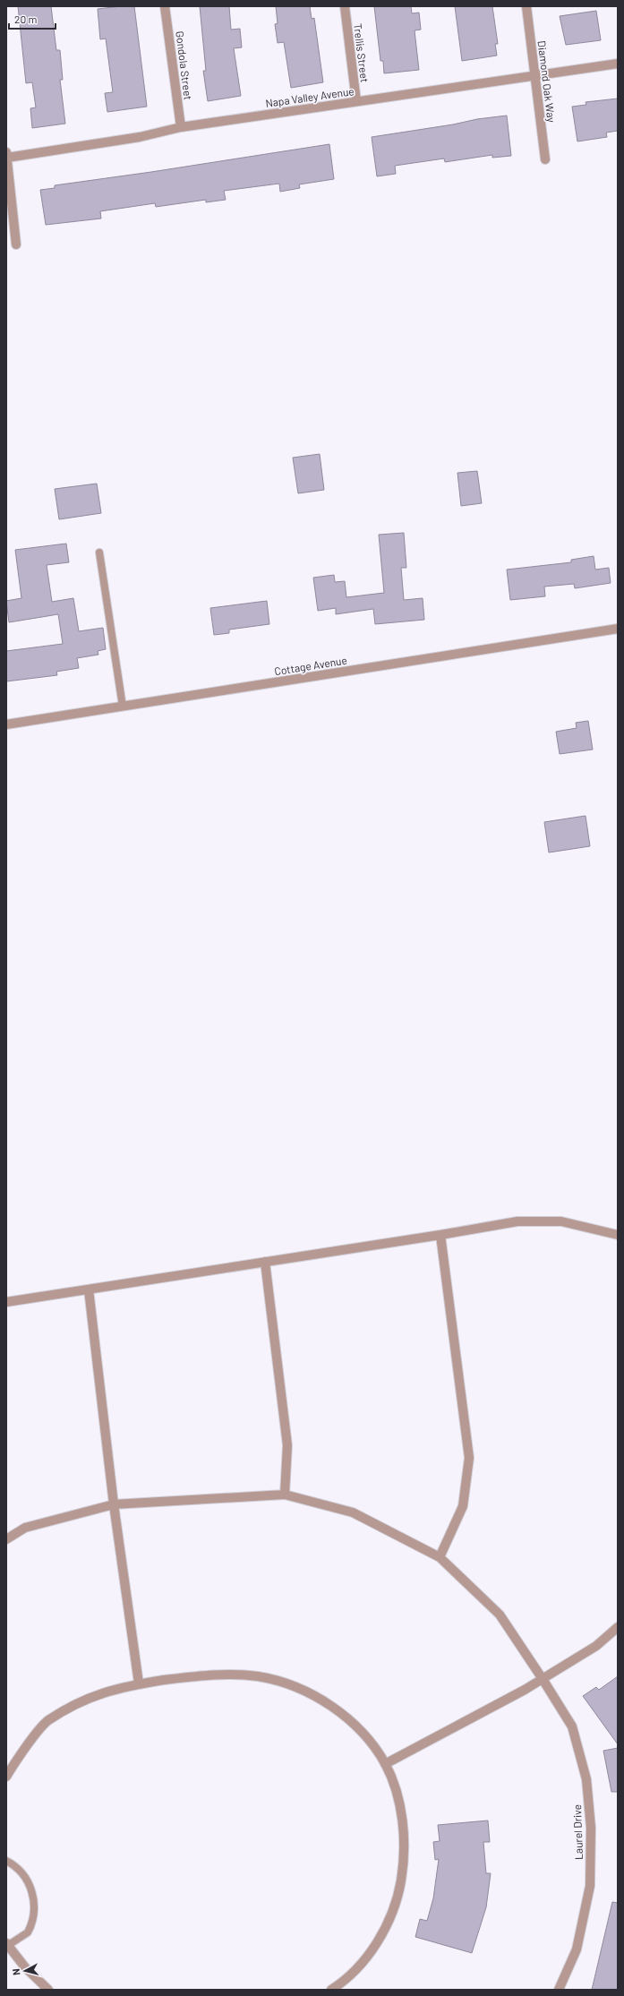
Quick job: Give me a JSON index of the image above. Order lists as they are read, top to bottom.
{
  "streets": {
    "street": [
      "Trellis Street",
      "Gondola Street",
      "Diamond Oak Way",
      "Napa Valley Avenue",
      "Cottage Avenue",
      "Laurel Drive"
    ]
  },
  "crossings": [
    ["Trellis Street", "Napa Valley Avenue"],
    ["Gondola Street", "Napa Valley Avenue"],
    ["Diamond Oak Way", "Napa Valley Avenue"]
  ],
  "scale_bar": "20 m",
  "north": "left"
}
